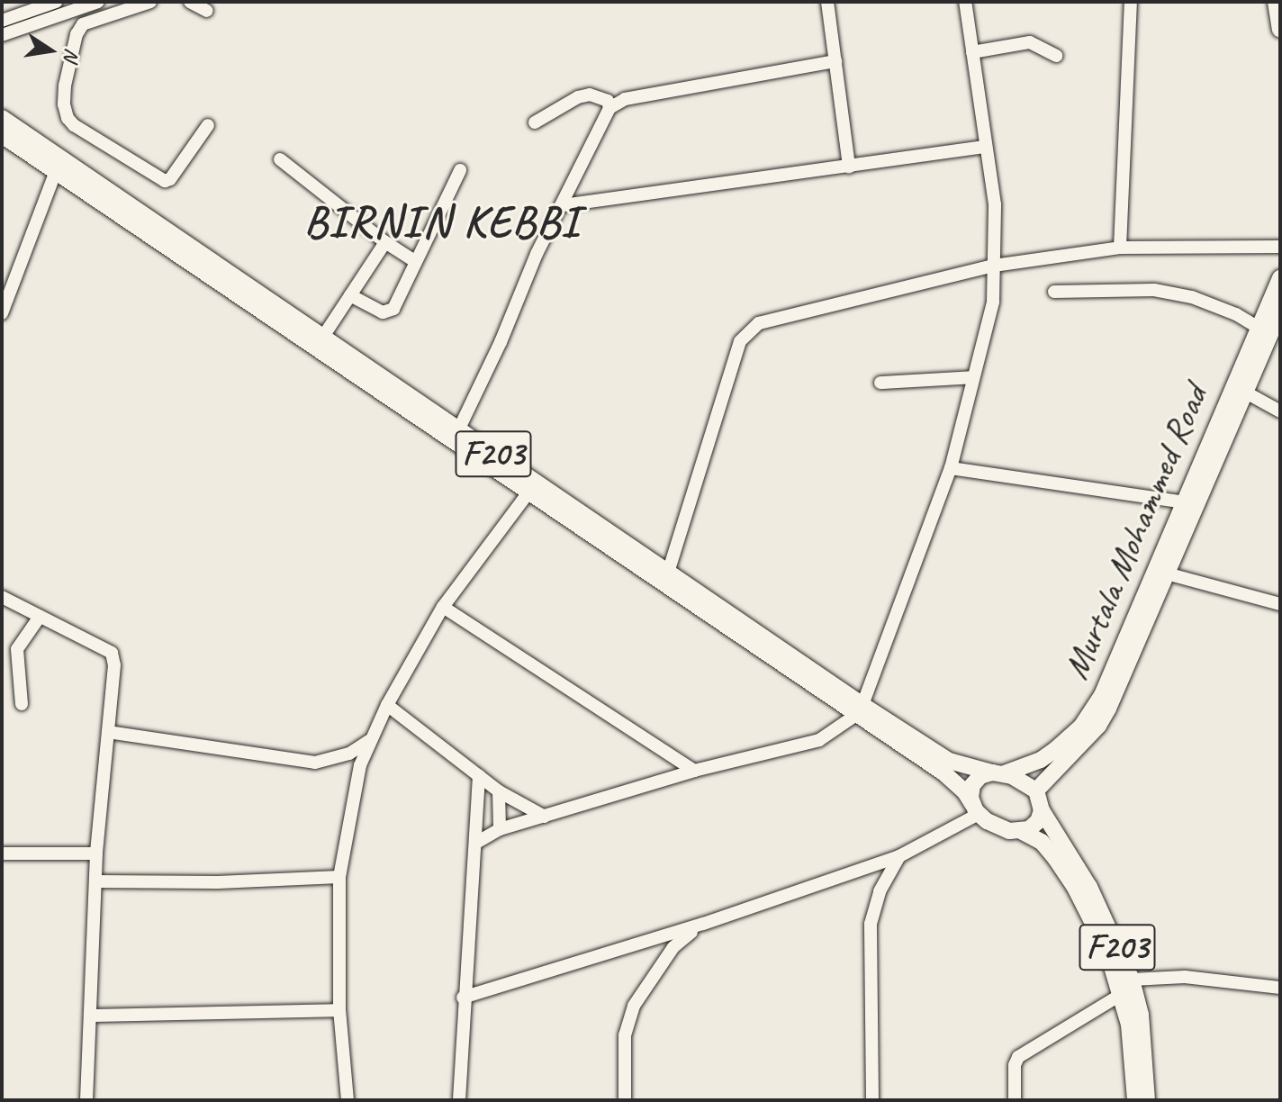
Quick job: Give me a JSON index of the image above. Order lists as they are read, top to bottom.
{
  "streets": {
    "main road": ["F203", "Murtala Mohammed Road"]
  },
  "crossings": [
    ["F203", "Murtala Mohammed Road"]
  ],
  "districts": ["BIRNIN KEBBI"],
  "north": "right"
}
